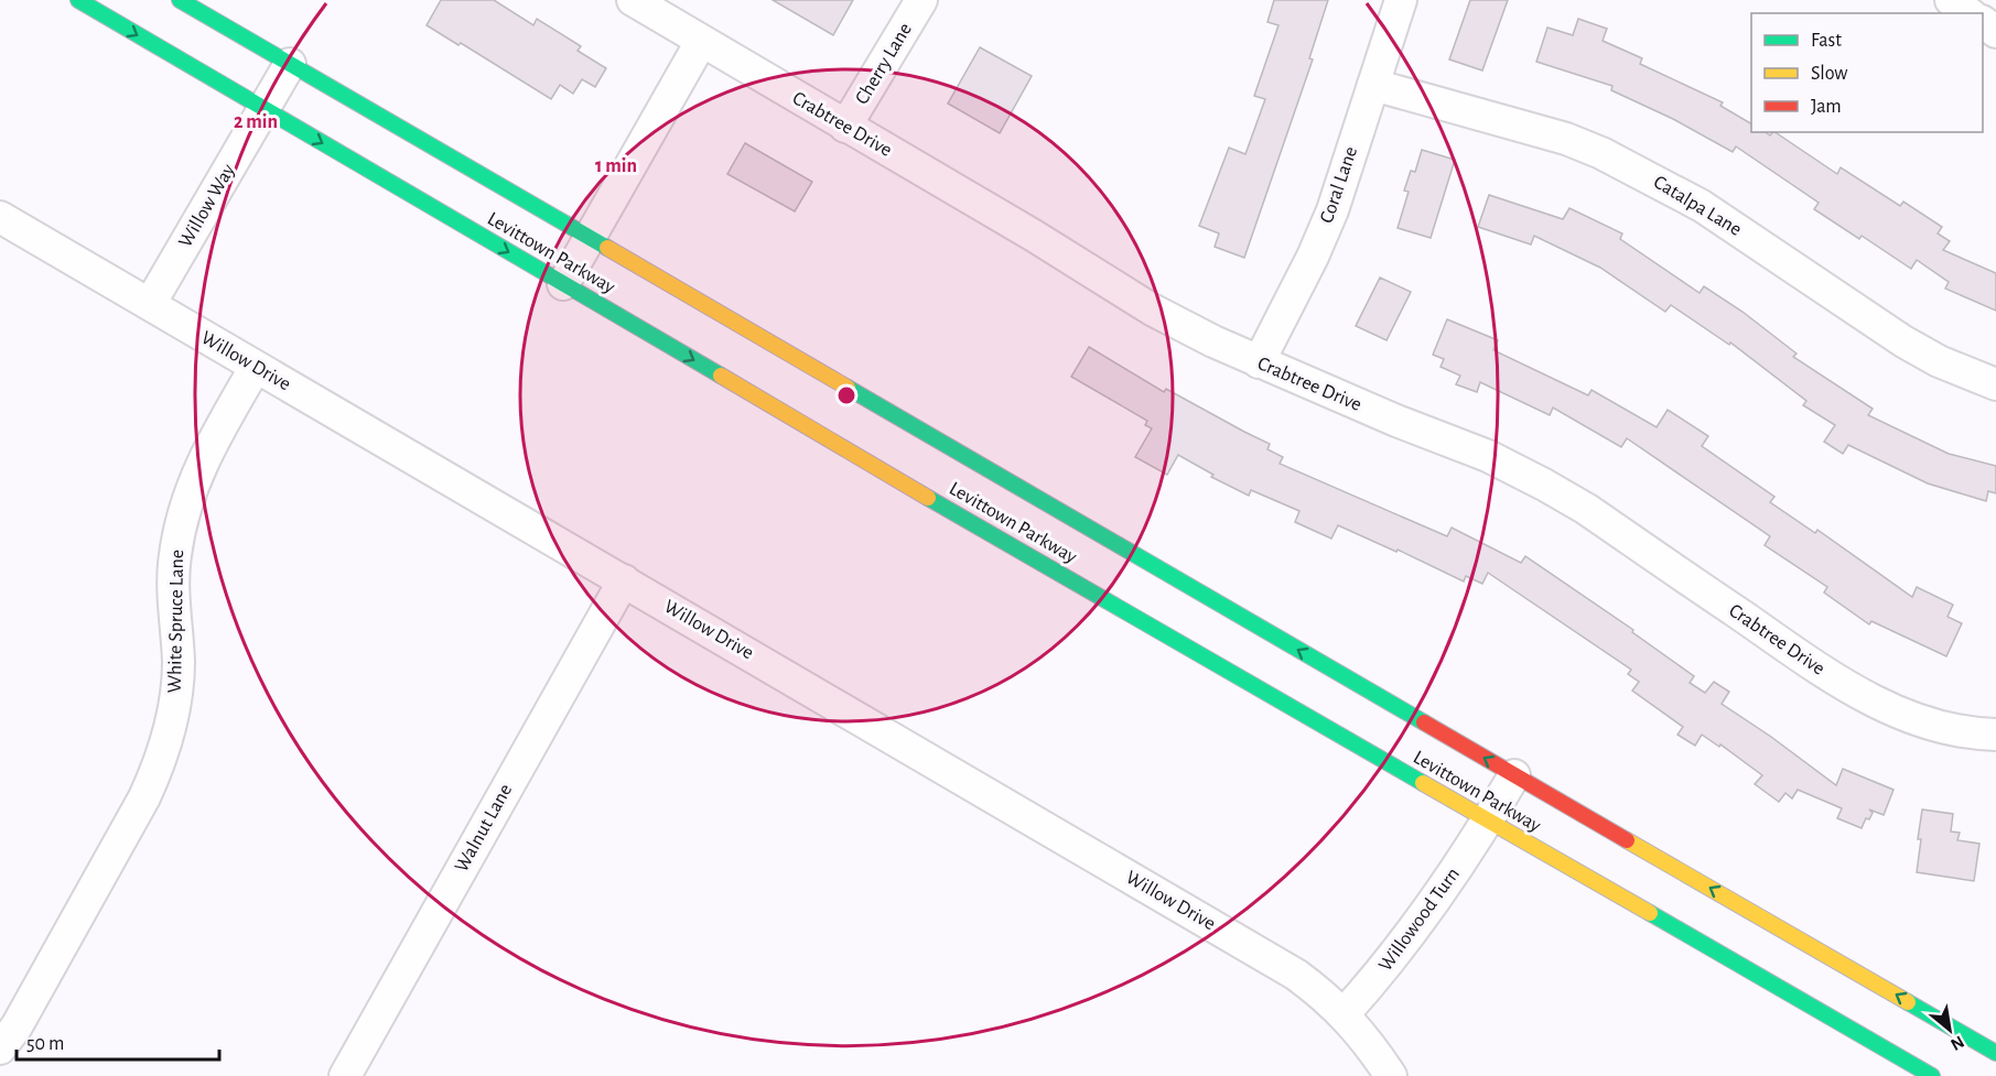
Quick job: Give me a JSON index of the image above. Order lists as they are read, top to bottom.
{
  "streets": {
    "main road": ["Levittown Parkway"],
    "street": [
      "Cherry Lane",
      "Crabtree Drive",
      "Coral Lane",
      "Willow Way",
      "Catalpa Lane",
      "Willow Drive",
      "White Spruce Lane",
      "Walnut Lane",
      "Willowood Turn"
    ]
  },
  "crossings": [
    ["Cherry Lane", "Crabtree Drive"],
    ["Crabtree Drive", "Coral Lane"],
    ["Coral Lane", "Catalpa Lane"],
    ["Willow Way", "Levittown Parkway"],
    ["Willow Way", "Willow Drive"],
    ["Levittown Parkway", "Willowood Turn"],
    ["Willow Drive", "White Spruce Lane"],
    ["Willow Drive", "Walnut Lane"],
    ["Willow Drive", "Willowood Turn"]
  ],
  "legend": ["Fast", "Slow", "Jam"],
  "scale_bar": "50 m",
  "north": "bottom right",
  "rings": ["2 min", "1 min"]
}
